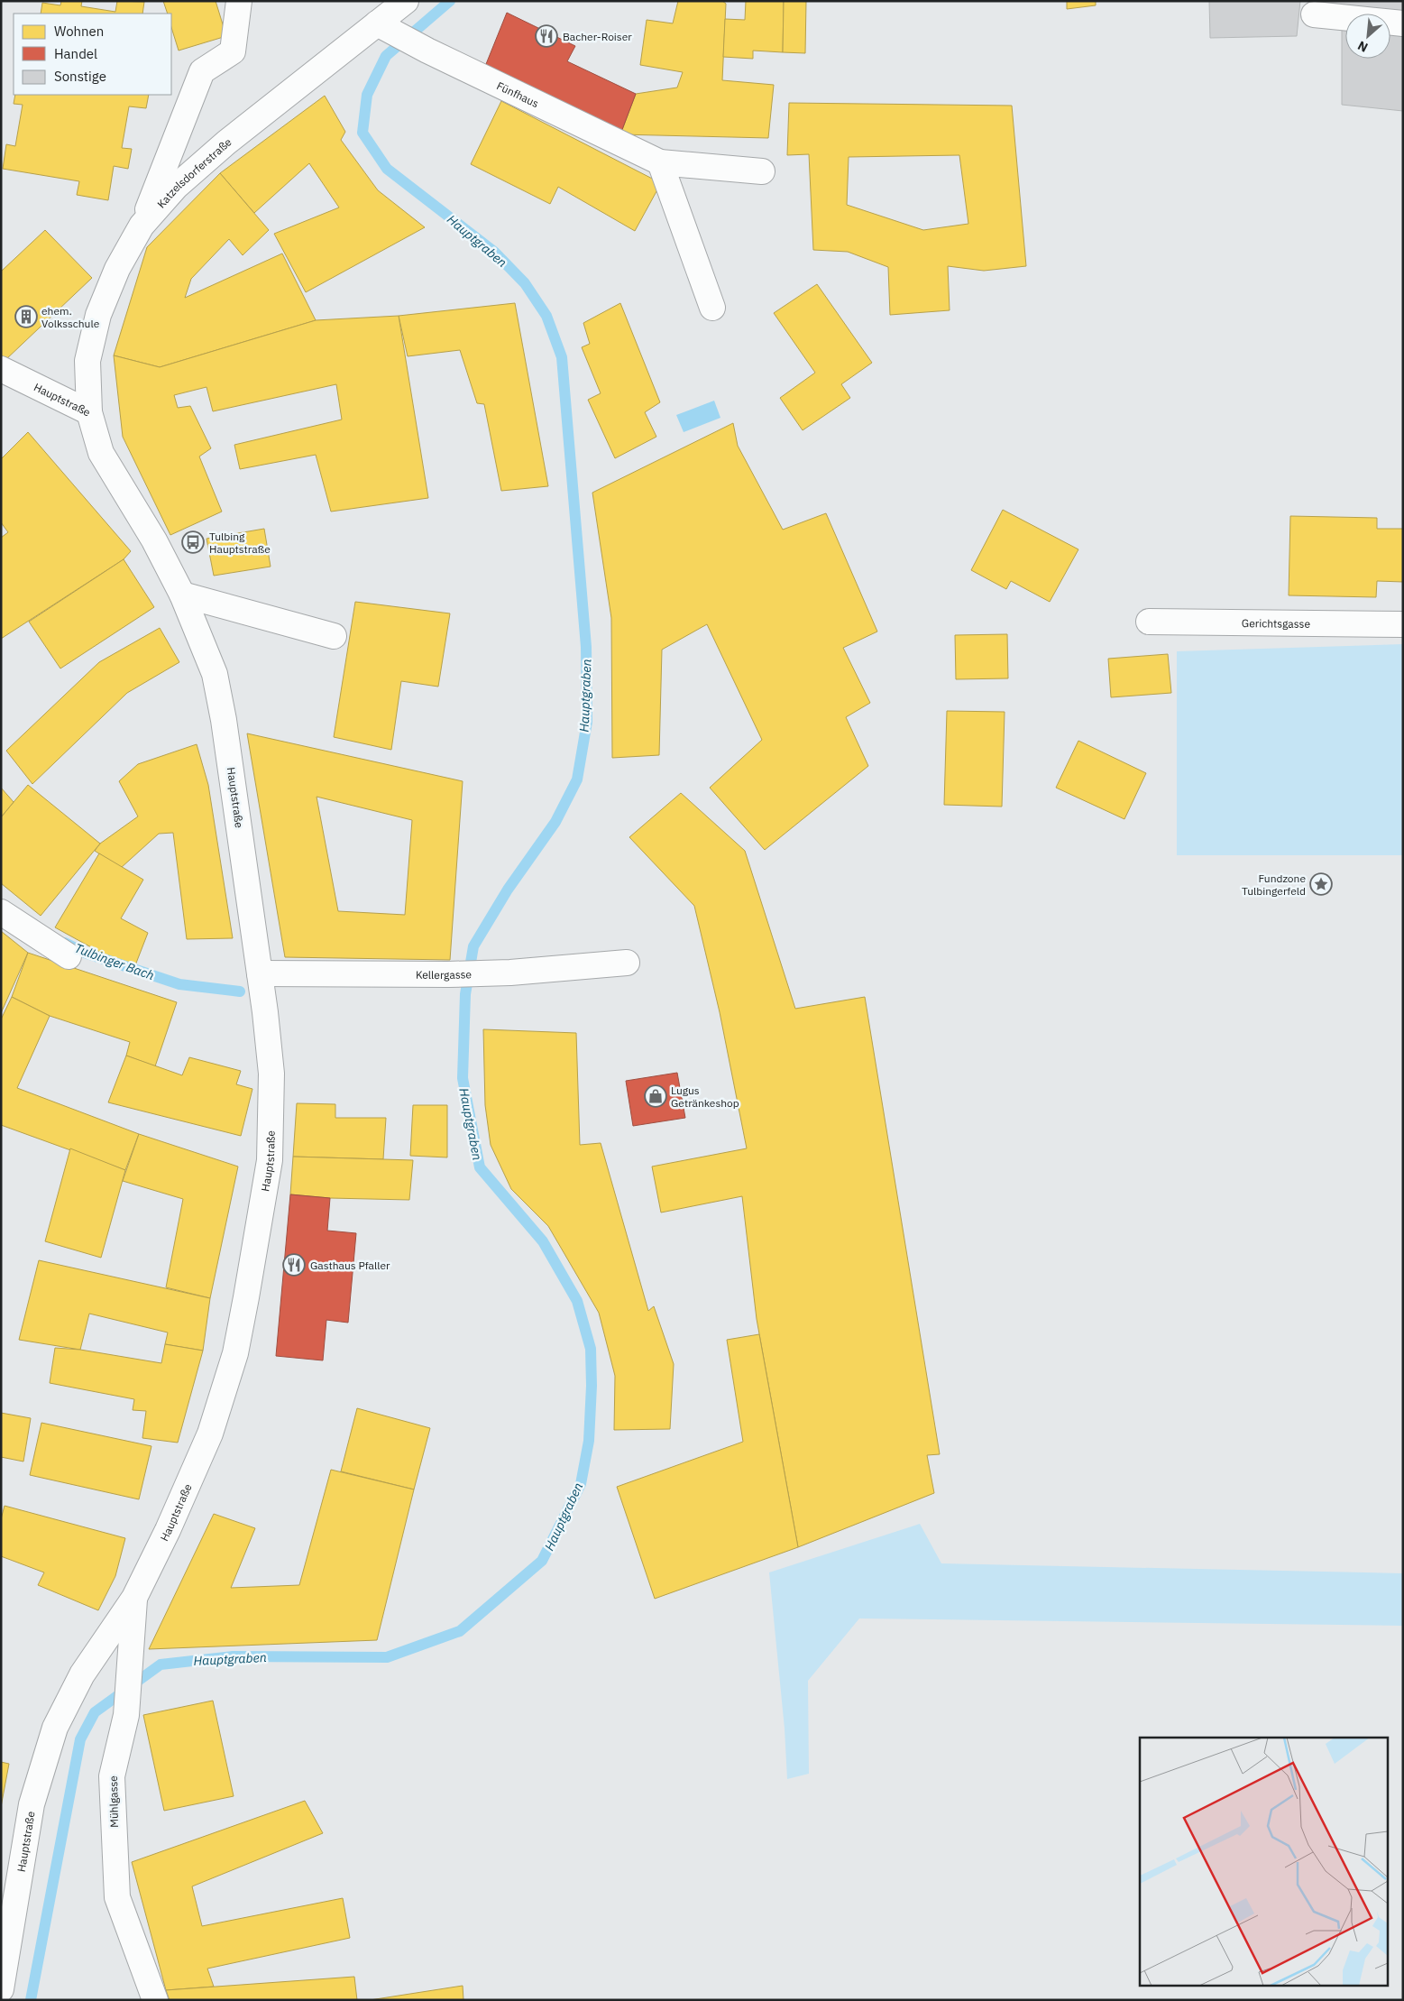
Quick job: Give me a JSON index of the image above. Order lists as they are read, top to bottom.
{
  "streets": {
    "street": [
      "Fünfhaus",
      "Katzelsdorferstraße",
      "Hauptstraße",
      "Gerichtsgasse",
      "Kellergasse",
      "Mühlgasse"
    ]
  },
  "crossings": [
    ["Fünfhaus", "Katzelsdorferstraße"],
    ["Katzelsdorferstraße", "Hauptstraße"],
    ["Hauptstraße", "Kellergasse"],
    ["Hauptstraße", "Mühlgasse"]
  ],
  "water": ["Hauptgraben", "Tulbinger Bach"],
  "places": {
    "restaurant": ["Bacher-Roiser", "Gasthaus Pfaller"],
    "building": ["ehem. Volksschule"],
    "bus stop": ["Tulbing Hauptstraße"],
    "place": ["Fundzone Tulbingerfeld"],
    "shop": ["Lugus Getränkeshop"]
  },
  "legend": ["Wohnen", "Handel", "Sonstige"],
  "north": "bottom left"
}
